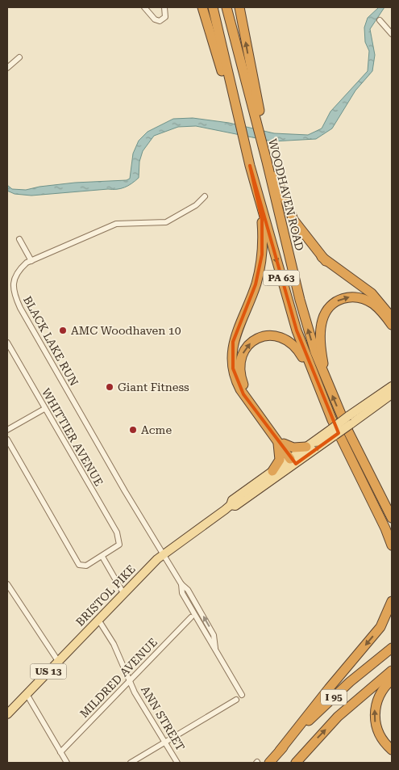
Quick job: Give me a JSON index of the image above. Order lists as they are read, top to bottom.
{
  "streets": {
    "highway": ["WOODHAVEN ROAD", "PA 63", "I 95"],
    "main road": ["BRISTOL PIKE", "US 13"],
    "street": [
      "BLACK LAKE RUN",
      "WHITTIER AVENUE",
      "MILDRED AVENUE",
      "ANN STREET"
    ]
  },
  "crossings": [
    ["BLACK LAKE RUN", "BRISTOL PIKE"],
    ["BRISTOL PIKE", "ANN STREET"],
    ["MILDRED AVENUE", "ANN STREET"]
  ],
  "places": ["AMC Woodhaven 10", "Giant Fitness", "Acme"]
}
